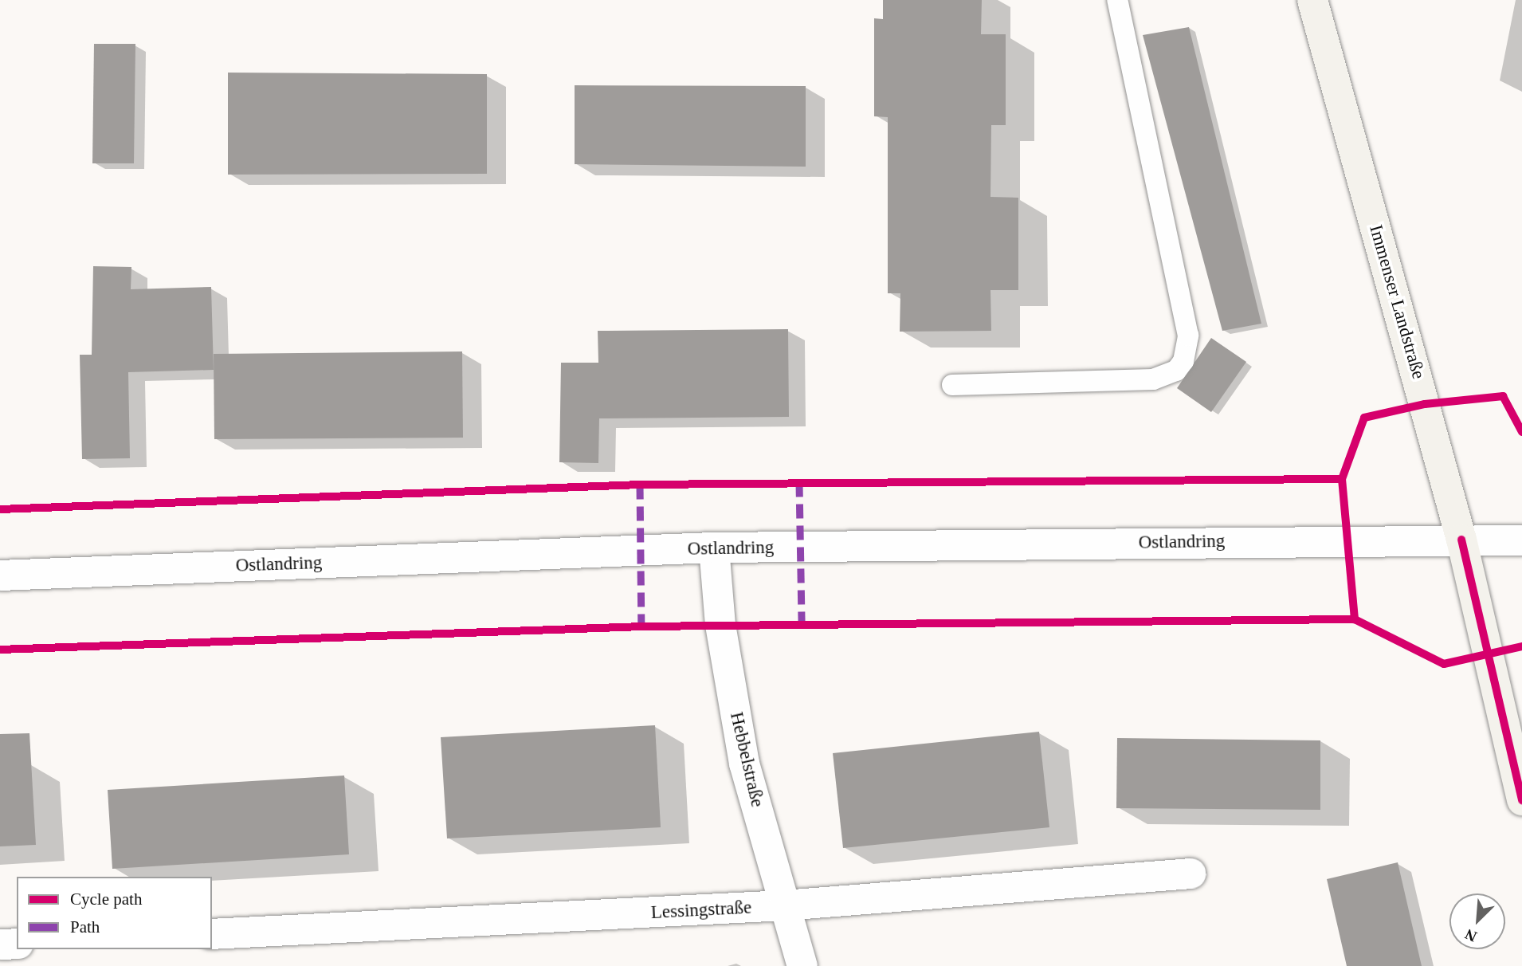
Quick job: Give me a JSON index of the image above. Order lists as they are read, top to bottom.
{
  "streets": {
    "main road": ["Immenser Landstraße"],
    "street": ["Ostlandring", "Hebbelstraße", "Lessingstraße"]
  },
  "crossings": [
    ["Immenser Landstraße", "Ostlandring"],
    ["Ostlandring", "Hebbelstraße"],
    ["Hebbelstraße", "Lessingstraße"]
  ],
  "legend": ["Cycle path", "Path"],
  "north": "bottom left"
}
